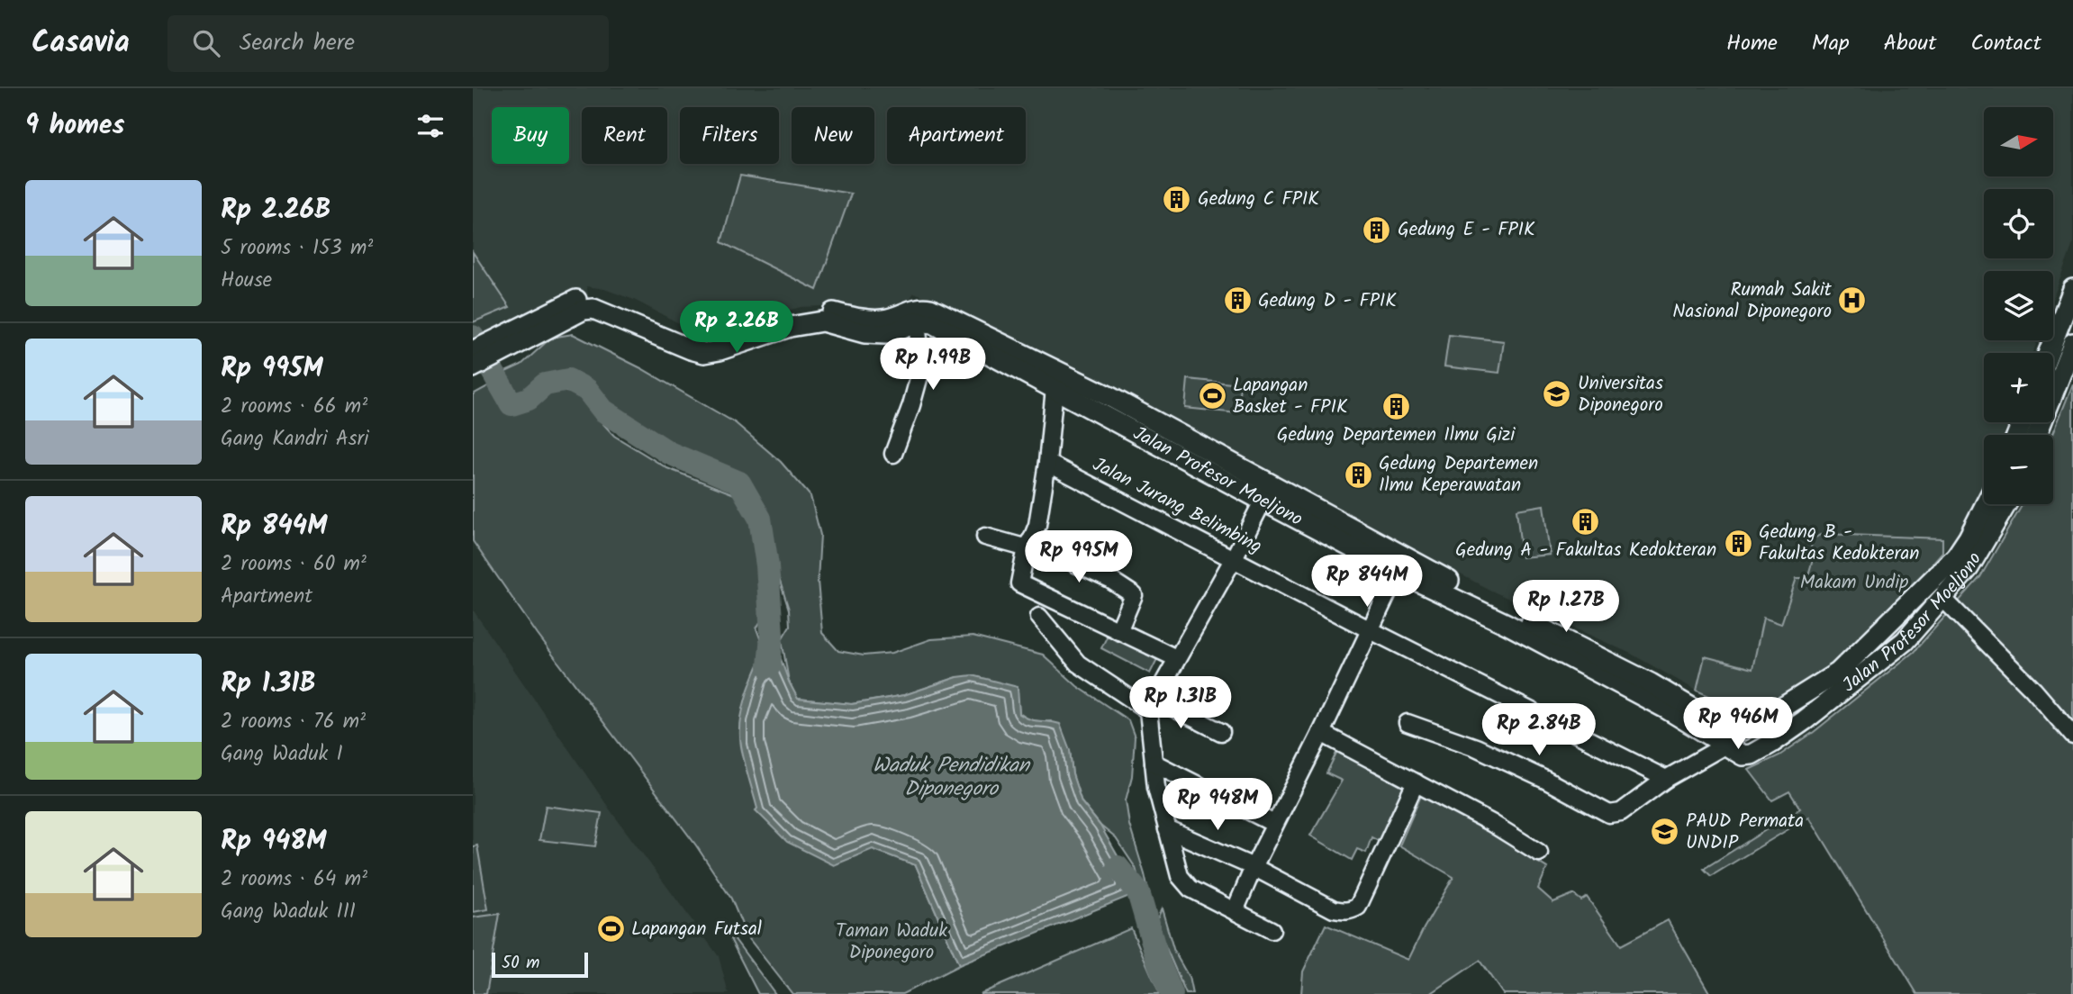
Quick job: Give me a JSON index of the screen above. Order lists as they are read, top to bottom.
{
  "streets": {
    "street": ["Jalan Profesor Moeljono", "Jalan Jurang Belimbing"]
  },
  "water": ["Waduk Pendidikan Diponegoro"],
  "parks": ["Makam Undip", "Taman Waduk Diponegoro"],
  "places": {
    "building": [
      "Gedung C FPIK",
      "Gedung E - FPIK",
      "Gedung D - FPIK",
      "Gedung Departemen Ilmu Gizi",
      "Gedung Departemen Ilmu Keperawatan",
      "Gedung A - Fakultas Kedokteran",
      "Gedung B - Fakultas Kedokteran"
    ],
    "hospital": ["Rumah Sakit Nasional Diponegoro"],
    "school or university": ["Universitas Diponegoro", "PAUD Permata UNDIP"],
    "sports": ["Lapangan Basket - FPIK", "Lapangan Futsal"]
  },
  "scale_bar": "50 m",
  "north": "right",
  "page": {
    "header": "Casavia",
    "search": "Search here",
    "nav": [
      "Home",
      "Map",
      "About",
      "Contact"
    ],
    "heading": "9 homes",
    "map_buttons": ["+", "−"],
    "chip": [
      "Buy",
      "Rent",
      "Filters",
      "New",
      "Apartment"
    ],
    "list": [
      {
        "name": "Rp 2.26B",
        "note": "5 rooms · 153 m² · House"
      },
      {
        "name": "Rp 995M",
        "note": "2 rooms · 66 m² · Gang Kandri Asri"
      },
      {
        "name": "Rp 844M",
        "note": "2 rooms · 60 m² · Apartment"
      },
      {
        "name": "Rp 1.31B",
        "note": "2 rooms · 76 m² · Gang Waduk I"
      },
      {
        "name": "Rp 948M",
        "note": "2 rooms · 64 m² · Gang Waduk III"
      }
    ],
    "price": [
      "Rp 2.26B",
      "Rp 1.99B",
      "Rp 995M",
      "Rp 844M",
      "Rp 1.27B",
      "Rp 1.31B",
      "Rp 946M",
      "Rp 2.84B",
      "Rp 948M"
    ],
    "scale": "50 m"
  }
}
